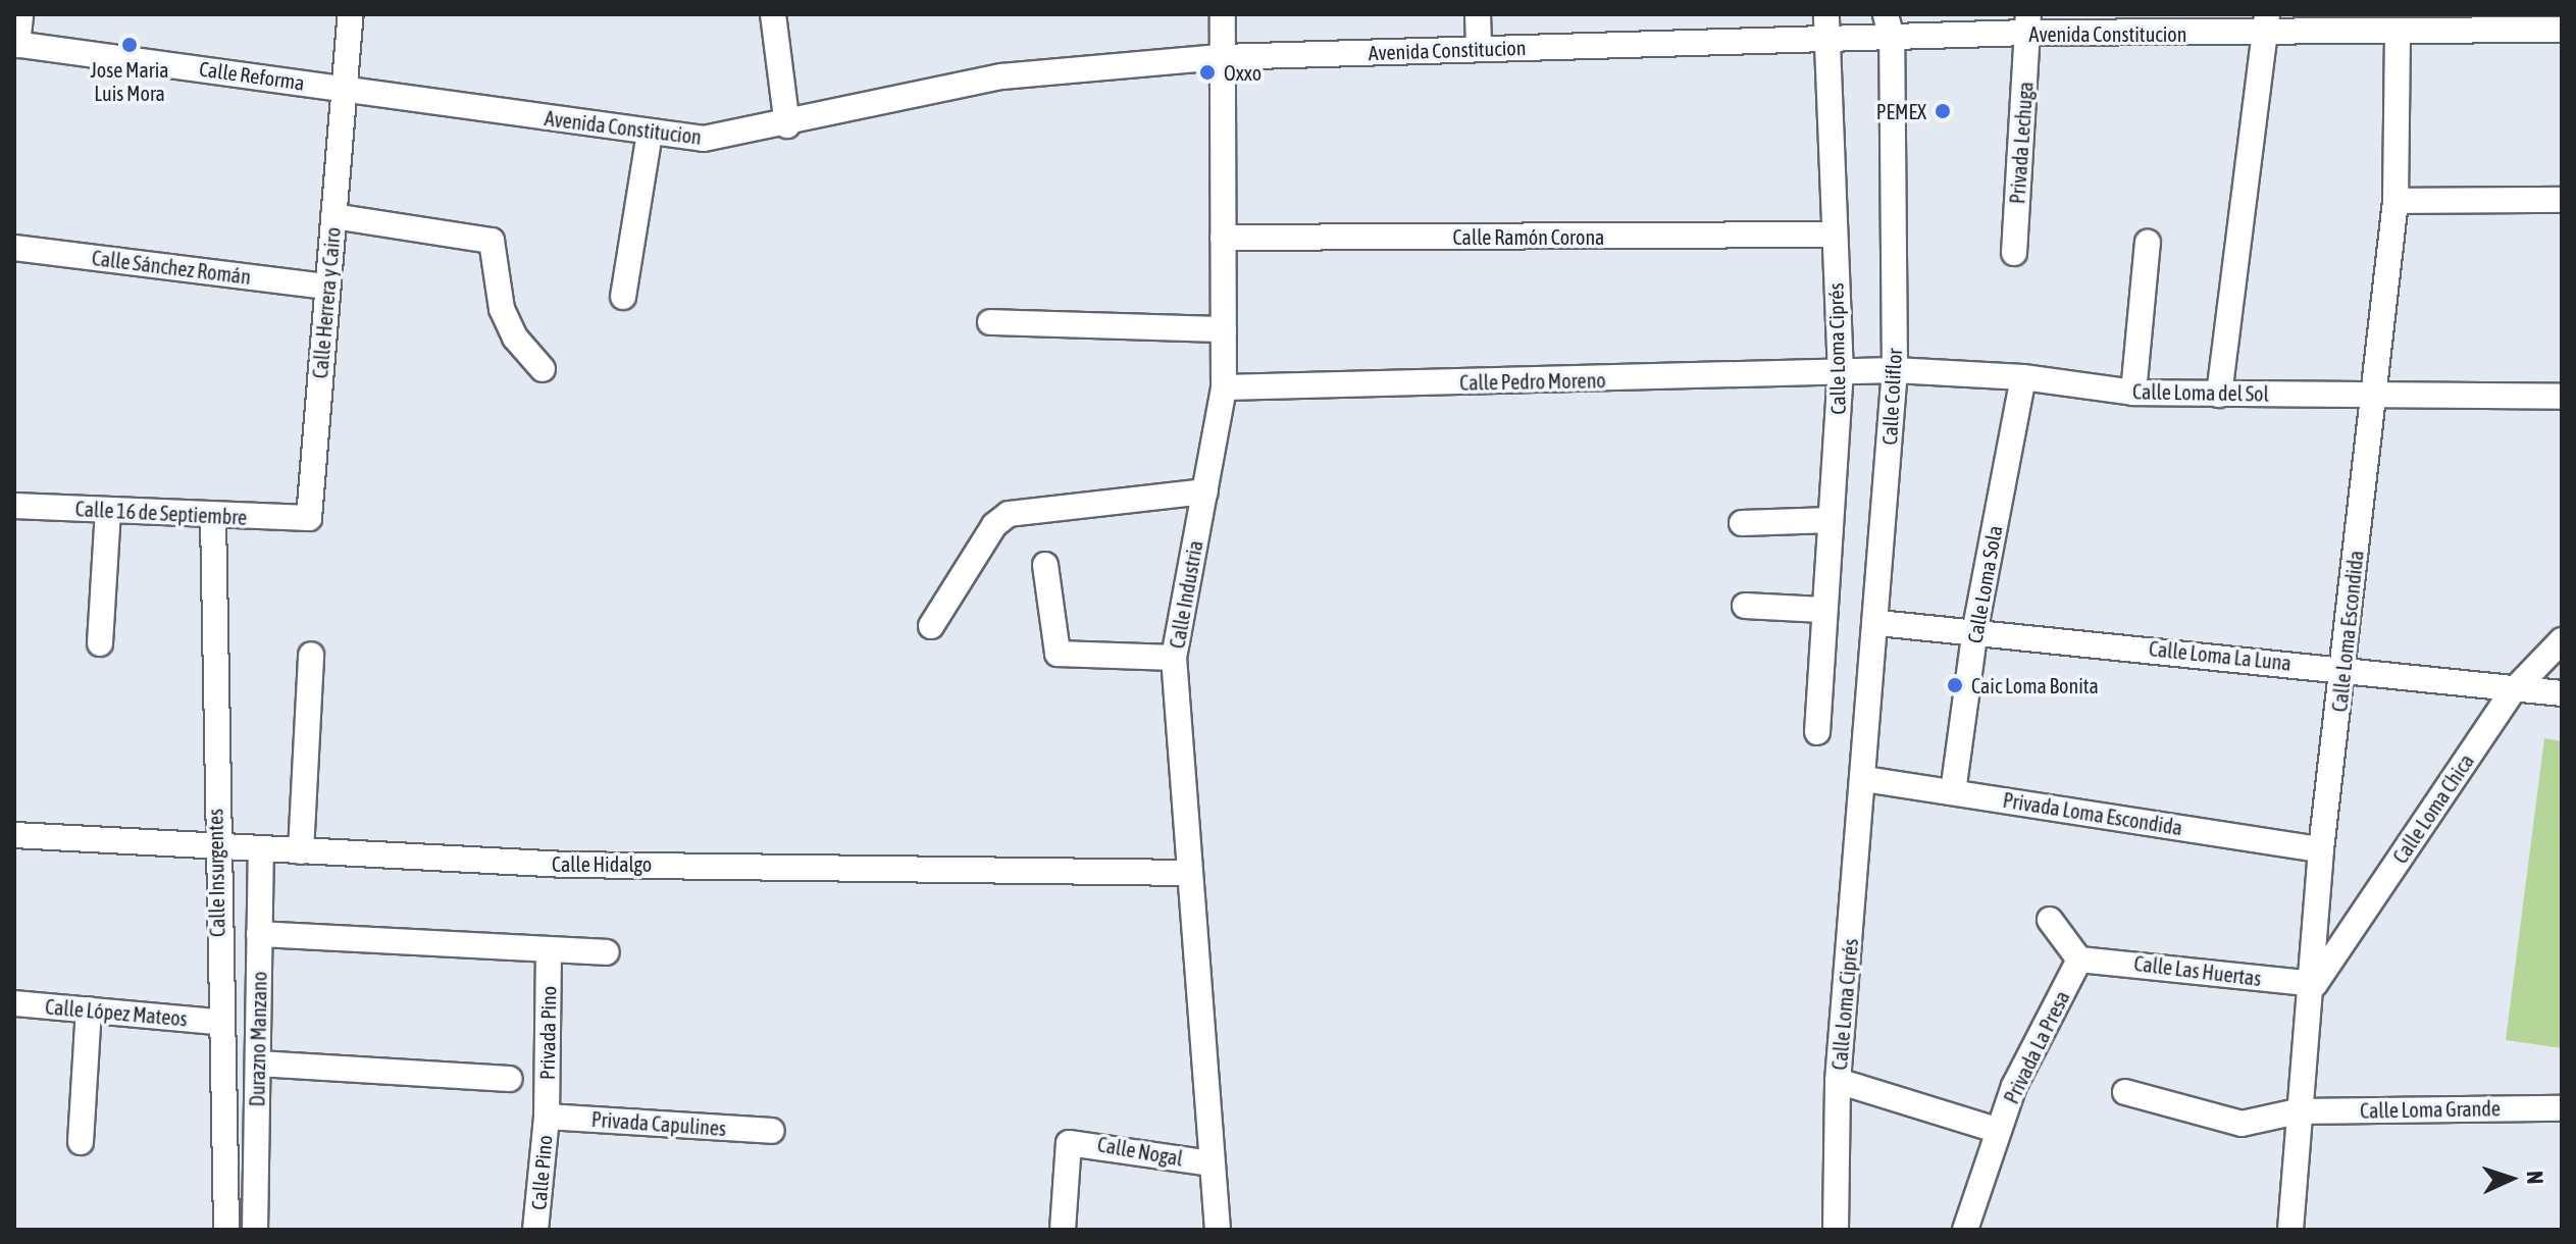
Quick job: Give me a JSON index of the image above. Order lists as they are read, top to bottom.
{
  "streets": {
    "street": [
      "Avenida Constitucion",
      "Calle Reforma",
      "Privada Lechuga",
      "Calle Ramón Corona",
      "Calle Sánchez Román",
      "Calle Herrera y Cairo",
      "Calle Loma Ciprés",
      "Calle Pedro Moreno",
      "Calle Loma del Sol",
      "Calle Coliflor",
      "Calle 16 de Septiembre",
      "Calle Loma Sola",
      "Calle Industria",
      "Calle Loma Escondida",
      "Calle Loma La Luna",
      "Calle Loma Chica",
      "Privada Loma Escondida",
      "Calle Hidalgo",
      "Calle Insurgentes",
      "Calle Las Huertas",
      "Calle López Mateos",
      "Privada Pino",
      "Durazno Manzano",
      "Privada La Presa",
      "Calle Loma Grande",
      "Privada Capulines",
      "Calle Nogal",
      "Calle Pino"
    ]
  },
  "crossings": [
    ["Avenida Constitucion", "Calle Reforma"],
    ["Avenida Constitucion", "Privada Lechuga"],
    ["Avenida Constitucion", "Calle Herrera y Cairo"],
    ["Avenida Constitucion", "Calle Loma Ciprés"],
    ["Avenida Constitucion", "Calle Coliflor"],
    ["Avenida Constitucion", "Calle Industria"],
    ["Avenida Constitucion", "Calle Loma Escondida"],
    ["Calle Reforma", "Calle Herrera y Cairo"],
    ["Calle Ramón Corona", "Calle Loma Ciprés"],
    ["Calle Ramón Corona", "Calle Industria"],
    ["Calle Sánchez Román", "Calle Herrera y Cairo"],
    ["Calle Herrera y Cairo", "Calle 16 de Septiembre"],
    ["Calle Loma Ciprés", "Calle Pedro Moreno"],
    ["Calle Loma Ciprés", "Calle Loma del Sol"],
    ["Calle Loma Ciprés", "Calle Coliflor"],
    ["Calle Loma Ciprés", "Privada Loma Escondida"],
    ["Calle Pedro Moreno", "Calle Loma del Sol"],
    ["Calle Pedro Moreno", "Calle Industria"],
    ["Calle Loma del Sol", "Calle Coliflor"],
    ["Calle Loma del Sol", "Calle Loma Sola"],
    ["Calle Loma del Sol", "Calle Loma Escondida"],
    ["Calle Coliflor", "Calle Loma La Luna"],
    ["Calle Coliflor", "Privada Loma Escondida"],
    ["Calle 16 de Septiembre", "Calle Insurgentes"],
    ["Calle Loma Sola", "Calle Loma La Luna"],
    ["Calle Loma Sola", "Privada Loma Escondida"],
    ["Calle Industria", "Calle Hidalgo"],
    ["Calle Industria", "Calle Nogal"],
    ["Calle Loma Escondida", "Calle Loma La Luna"],
    ["Calle Loma Escondida", "Calle Loma Chica"],
    ["Calle Loma Escondida", "Privada Loma Escondida"],
    ["Calle Loma Escondida", "Calle Las Huertas"],
    ["Calle Loma Escondida", "Calle Loma Grande"],
    ["Calle Loma La Luna", "Calle Loma Chica"],
    ["Calle Loma Chica", "Calle Las Huertas"],
    ["Calle Hidalgo", "Calle Insurgentes"],
    ["Calle Hidalgo", "Durazno Manzano"],
    ["Calle Insurgentes", "Calle López Mateos"],
    ["Calle Las Huertas", "Privada La Presa"],
    ["Privada Pino", "Privada Capulines"],
    ["Privada Pino", "Calle Pino"],
    ["Privada Capulines", "Calle Pino"]
  ],
  "places": [
    "Jose Maria Luis Mora",
    "Oxxo",
    "PEMEX",
    "Caic Loma Bonita"
  ],
  "north": "right"
}
